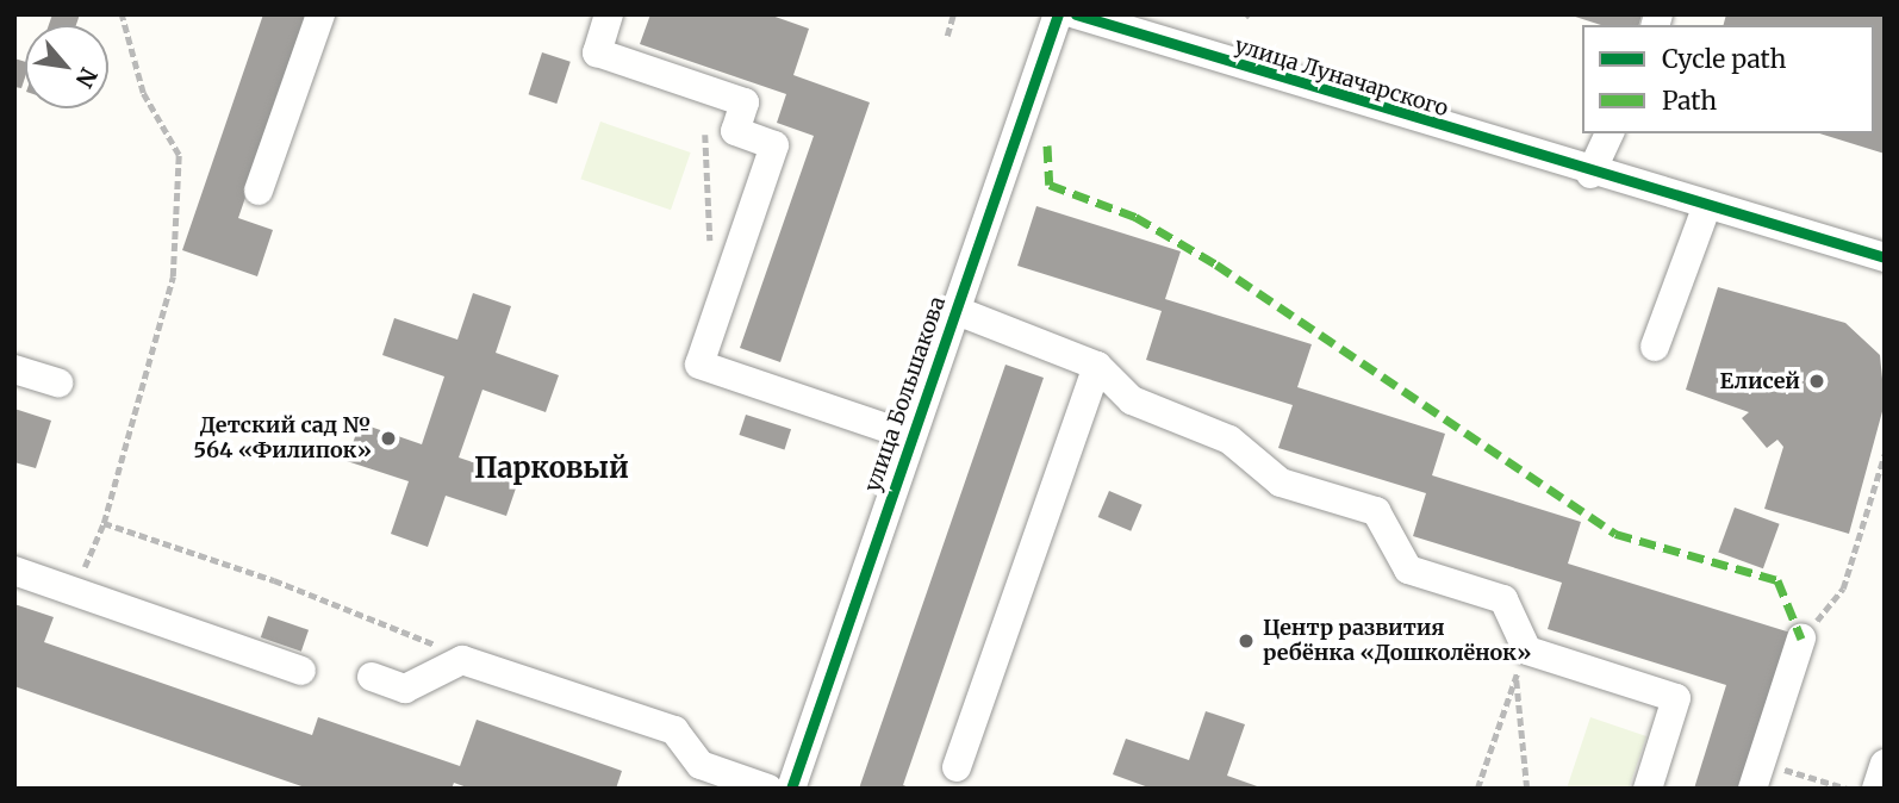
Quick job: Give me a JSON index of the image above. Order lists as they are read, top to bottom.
{
  "streets": {
    "street": ["улица Луначарского", "улица Большакова"]
  },
  "districts": ["Парковый"],
  "places": ["Елисей", "Детский сад № 564 «Филипок»", "Центр развития ребёнка «Дошколёнок»"],
  "legend": ["Cycle path", "Path"],
  "north": "bottom right"
}
